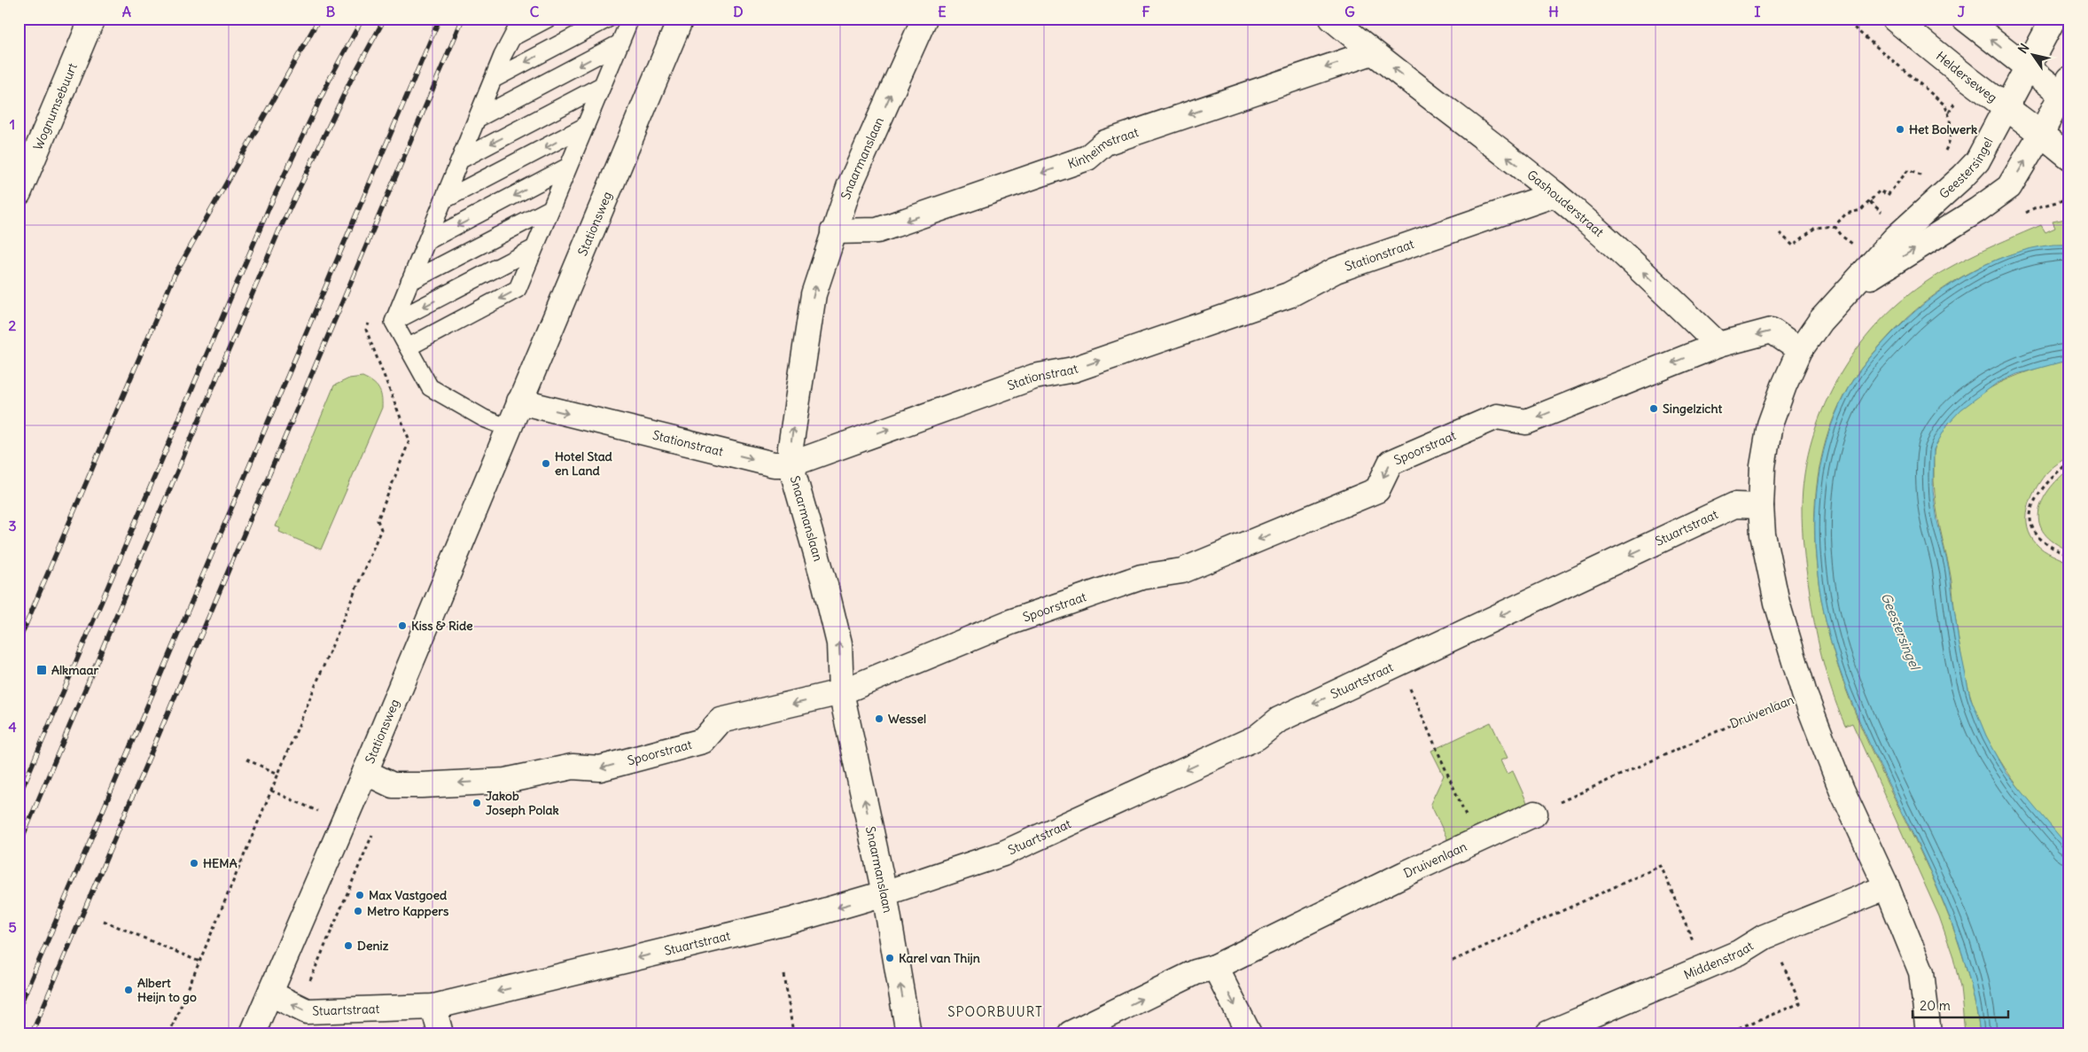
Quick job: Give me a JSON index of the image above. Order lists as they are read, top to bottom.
{
  "streets": {
    "street": [
      "Helderseweg",
      "Wognumsebuurt",
      "Kinheimstraat",
      "Snaarmanslaan",
      "Geestersingel",
      "Gashouderstraat",
      "Stationsweg",
      "Stationstraat",
      "Spoorstraat",
      "Stuartstraat",
      "Druivenlaan",
      "Middenstraat"
    ]
  },
  "crossings": [
    ["Helderseweg", "Geestersingel"],
    ["Kinheimstraat", "Snaarmanslaan"],
    ["Kinheimstraat", "Gashouderstraat"],
    ["Snaarmanslaan", "Stationstraat"],
    ["Snaarmanslaan", "Spoorstraat"],
    ["Snaarmanslaan", "Stuartstraat"],
    ["Geestersingel", "Stuartstraat"],
    ["Geestersingel", "Druivenlaan"],
    ["Geestersingel", "Middenstraat"],
    ["Gashouderstraat", "Stationstraat"],
    ["Gashouderstraat", "Spoorstraat"],
    ["Stationsweg", "Stationstraat"],
    ["Stationsweg", "Spoorstraat"],
    ["Stationsweg", "Stuartstraat"]
  ],
  "one_way": [
    "Kinheimstraat",
    "Snaarmanslaan",
    "Gashouderstraat",
    "Stationstraat",
    "Spoorstraat",
    "Stuartstraat"
  ],
  "districts": ["SPOORBUURT"],
  "water": ["Geestersingel"],
  "places": {
    "other": [
      "Het Bolwerk",
      "Singelzicht",
      "Hotel Stad en Land",
      "Kiss & Ride",
      "Wessel",
      "Jakob Joseph Polak",
      "HEMA",
      "Max Vastgoed",
      "Metro Kappers",
      "Deniz",
      "Karel van Thijn",
      "Albert Heijn to go"
    ],
    "transit": ["Alkmaar"]
  },
  "scale_bar": "20 m",
  "north": "top left",
  "grid": {
    "columns": [
      "A",
      "B",
      "C",
      "D",
      "E",
      "F",
      "G",
      "H",
      "I",
      "J"
    ],
    "rows": [
      "1",
      "2",
      "3",
      "4",
      "5"
    ]
  }
}
